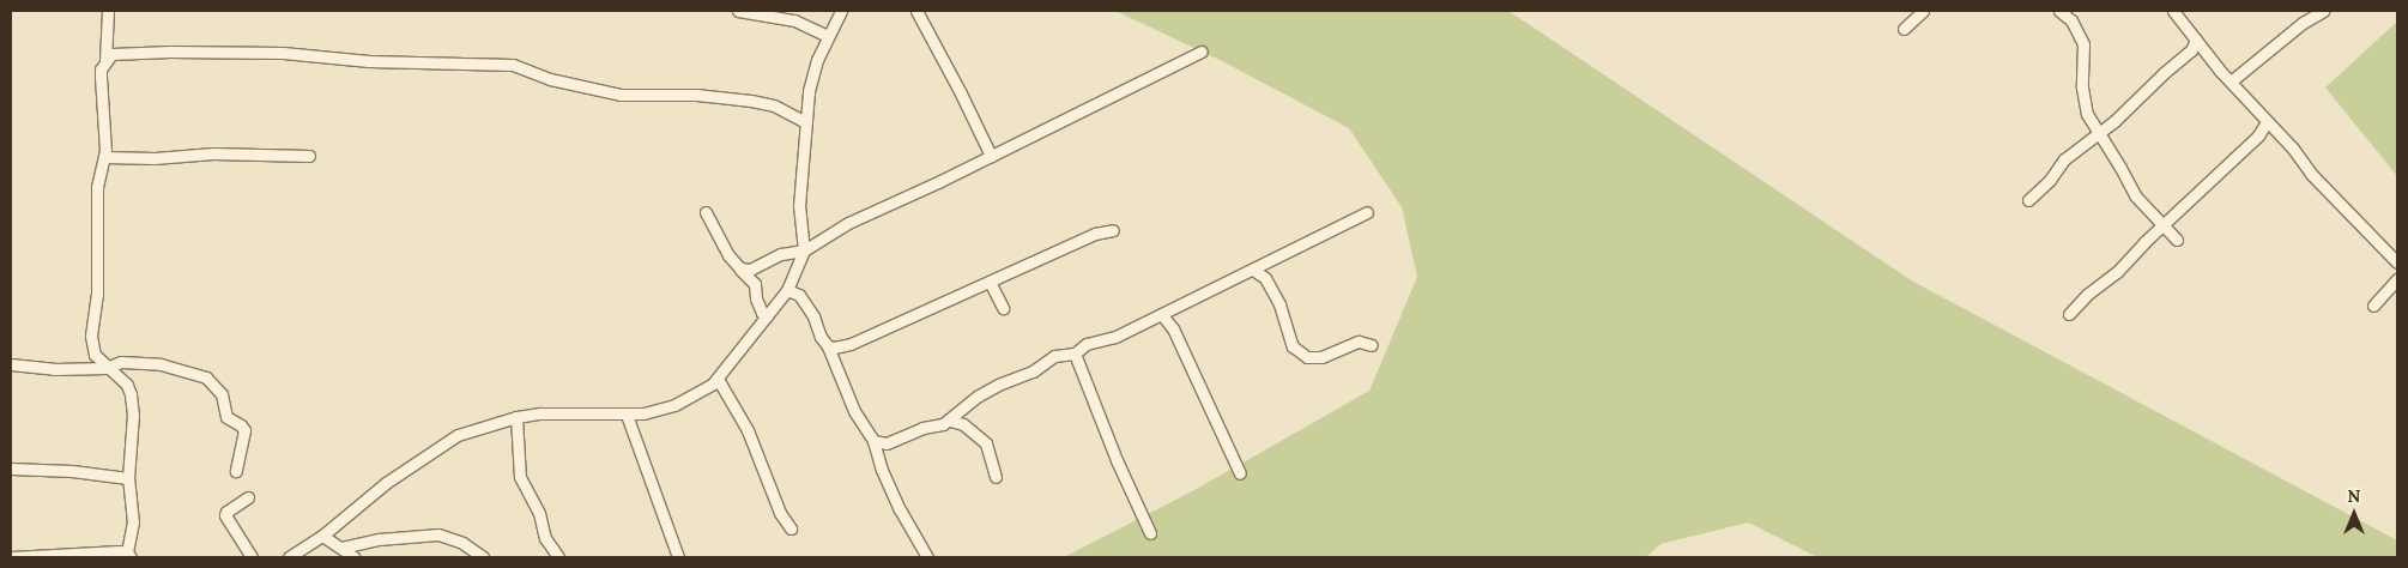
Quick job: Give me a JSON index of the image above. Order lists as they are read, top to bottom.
{
  "north": "top"
}
